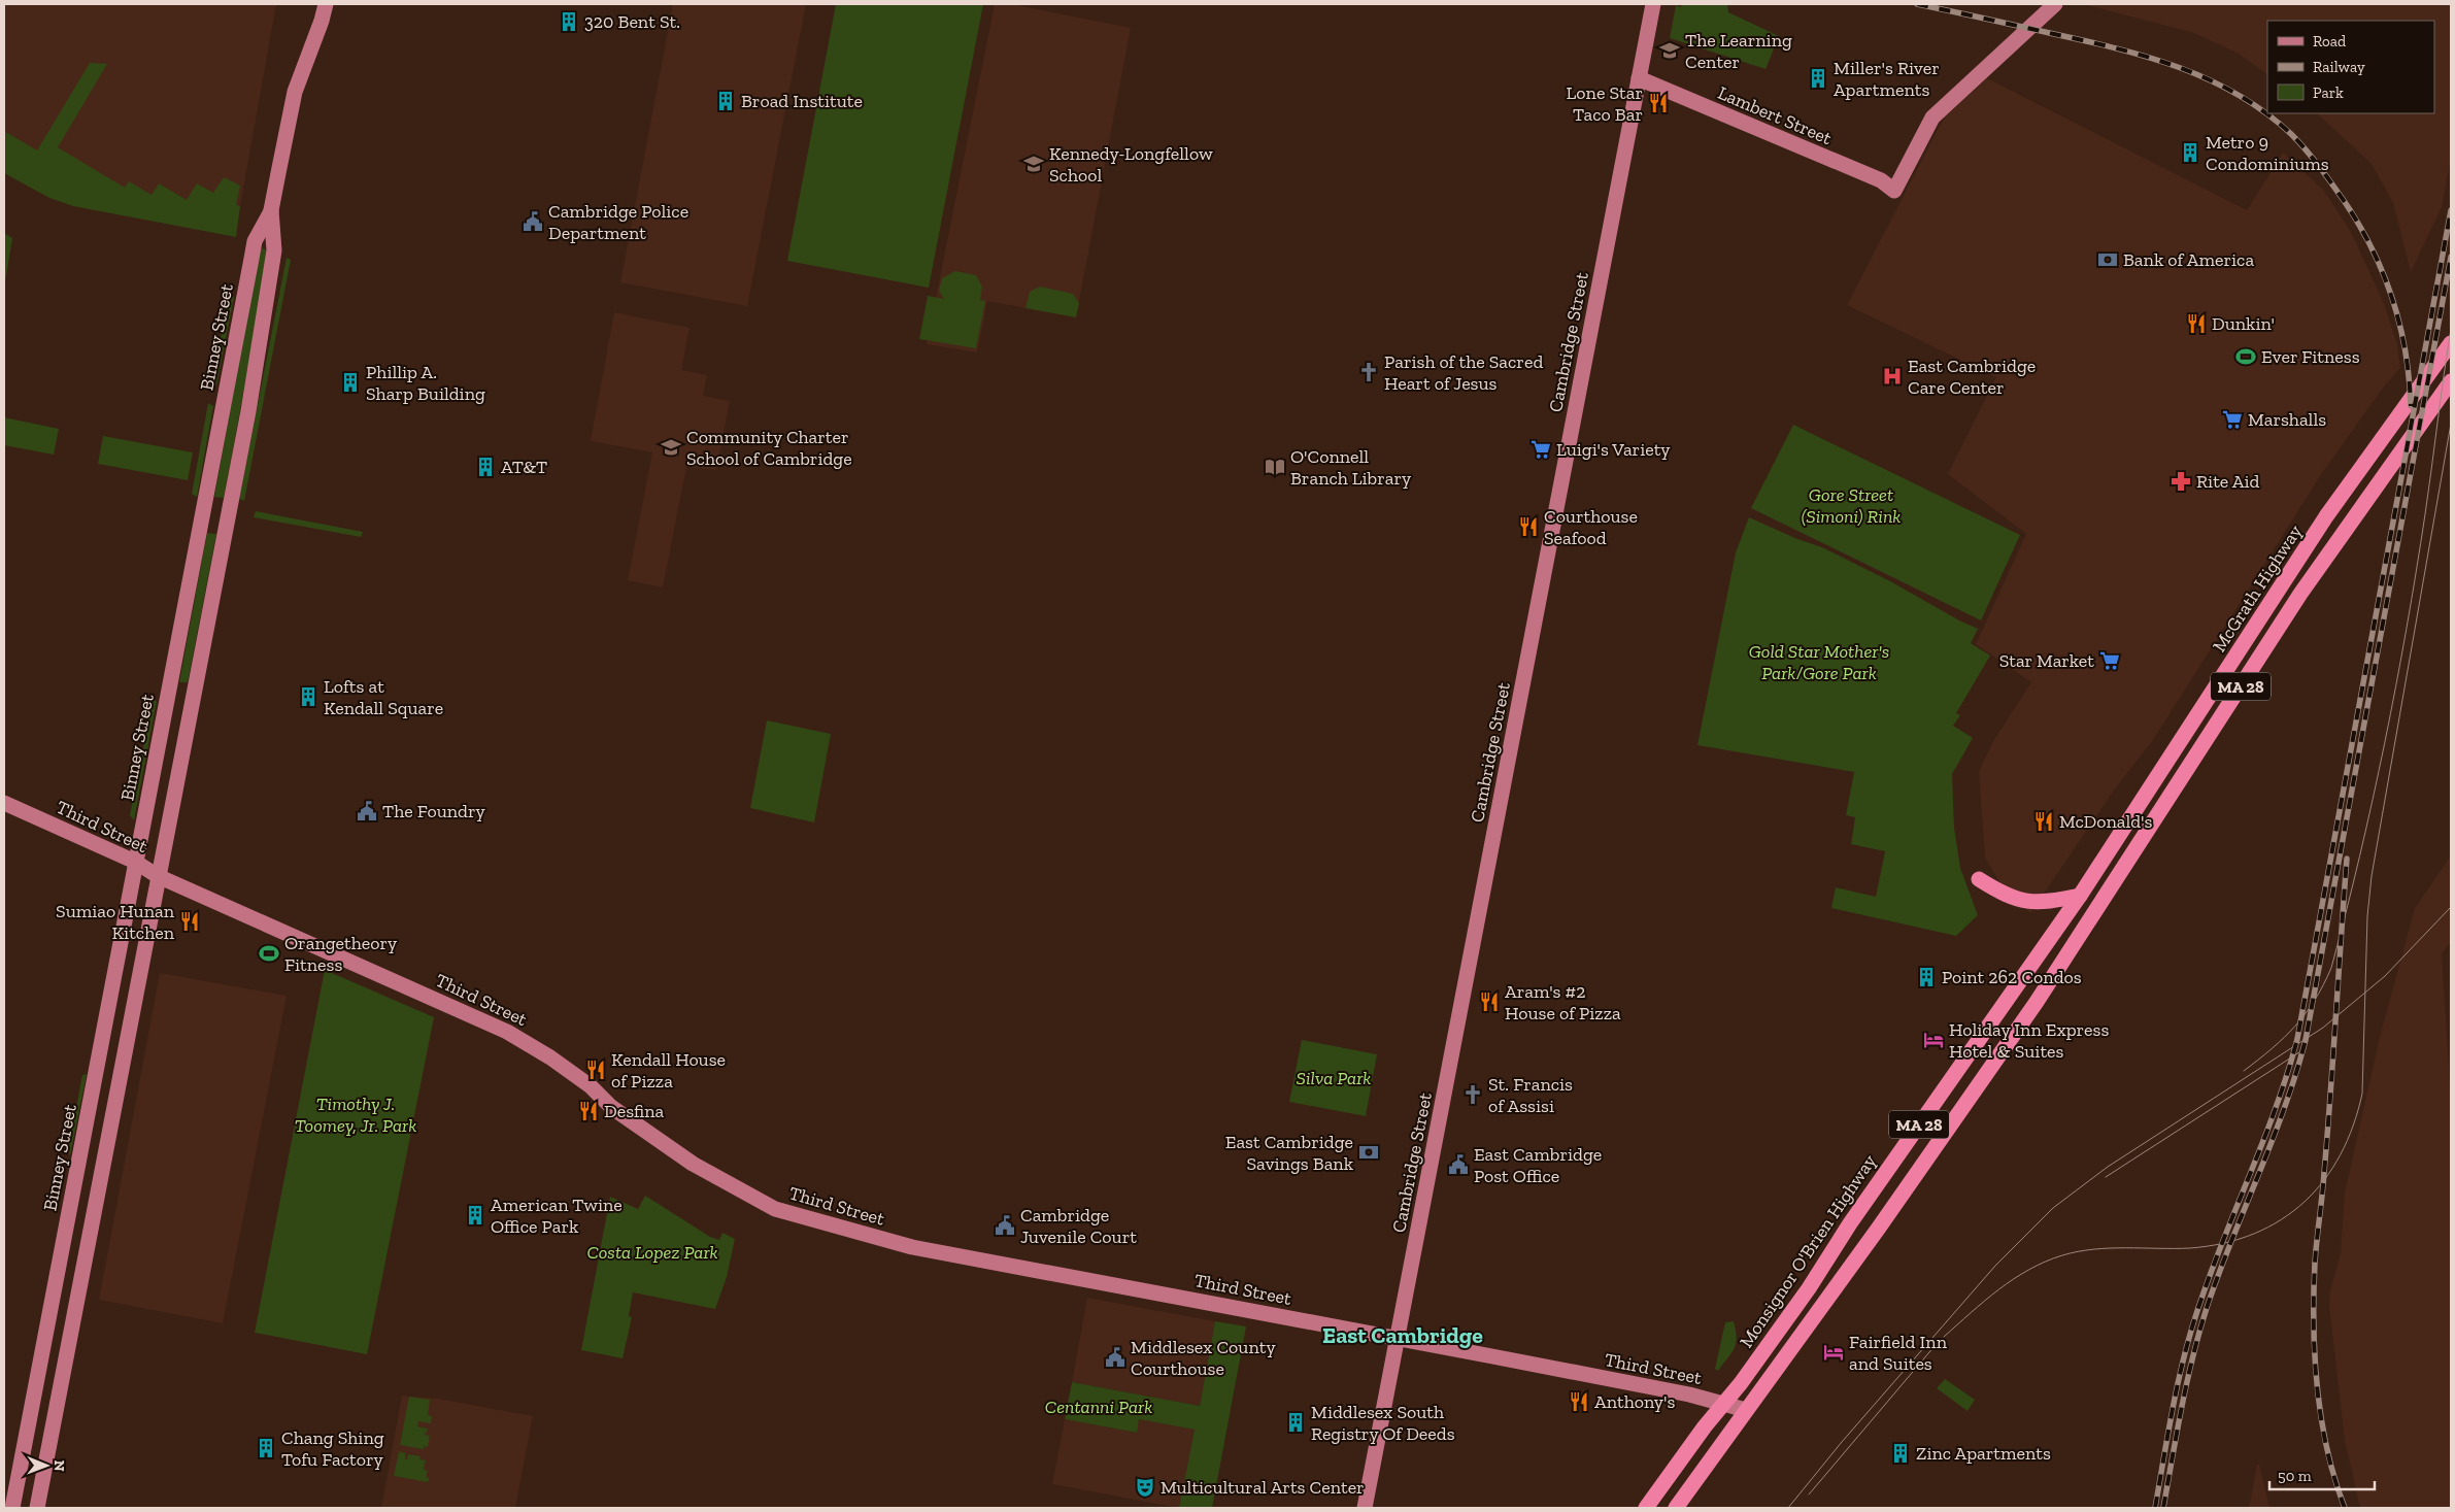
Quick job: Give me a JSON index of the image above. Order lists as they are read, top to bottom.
{
  "streets": {
    "highway": ["McGrath Highway", "MA 28", "Monsignor O'Brien Highway"],
    "main road": [
      "Lambert Street",
      "Binney Street",
      "Cambridge Street",
      "Third Street"
    ]
  },
  "crossings": [
    ["Lambert Street", "Cambridge Street"],
    ["Binney Street", "Third Street"],
    ["Cambridge Street", "Third Street"],
    ["McGrath Highway", "Monsignor O'Brien Highway"],
    ["MA 28", "Third Street"],
    ["Third Street", "Monsignor O'Brien Highway"]
  ],
  "districts": ["East Cambridge"],
  "parks": [
    "Gore Street (Simoni) Rink",
    "Gold Star Mother's Park/Gore Park",
    "Silva Park",
    "Timothy J. Toomey, Jr. Park",
    "Costa Lopez Park",
    "Centanni Park"
  ],
  "places": {
    "building": [
      "320 Bent St.",
      "Miller's River Apartments",
      "Broad Institute",
      "Metro 9 Condominiums",
      "Phillip A. Sharp Building",
      "AT&T",
      "Lofts at Kendall Square",
      "Point 262 Condos",
      "American Twine Office Park",
      "Middlesex South Registry Of Deeds",
      "Chang Shing Tofu Factory",
      "Zinc Apartments"
    ],
    "school or university": ["The Learning Center", "Kennedy-Longfellow School", "Community Charter School of Cambridge"],
    "restaurant": [
      "Lone Star Taco Bar",
      "Dunkin'",
      "Courthouse Seafood",
      "McDonald's",
      "Sumiao Hunan Kitchen",
      "Aram's #2 House of Pizza",
      "Kendall House of Pizza",
      "Desfina",
      "Anthony's"
    ],
    "public building": [
      "Cambridge Police Department",
      "The Foundry",
      "East Cambridge Post Office",
      "Cambridge Juvenile Court",
      "Middlesex County Courthouse"
    ],
    "bank": ["Bank of America", "East Cambridge Savings Bank"],
    "sports": ["Ever Fitness", "Orangetheory Fitness"],
    "church": ["Parish of the Sacred Heart of Jesus", "St. Francis of Assisi"],
    "hospital": ["East Cambridge Care Center"],
    "supermarket": ["Marshalls", "Luigi's Variety", "Star Market"],
    "library": ["O'Connell Branch Library"],
    "pharmacy": ["Rite Aid"],
    "hotel": ["Holiday Inn Express Hotel & Suites", "Fairfield Inn and Suites"],
    "theatre": ["Multicultural Arts Center"]
  },
  "legend": ["Road", "Railway", "Park"],
  "scale_bar": "50 m",
  "north": "right"
}
